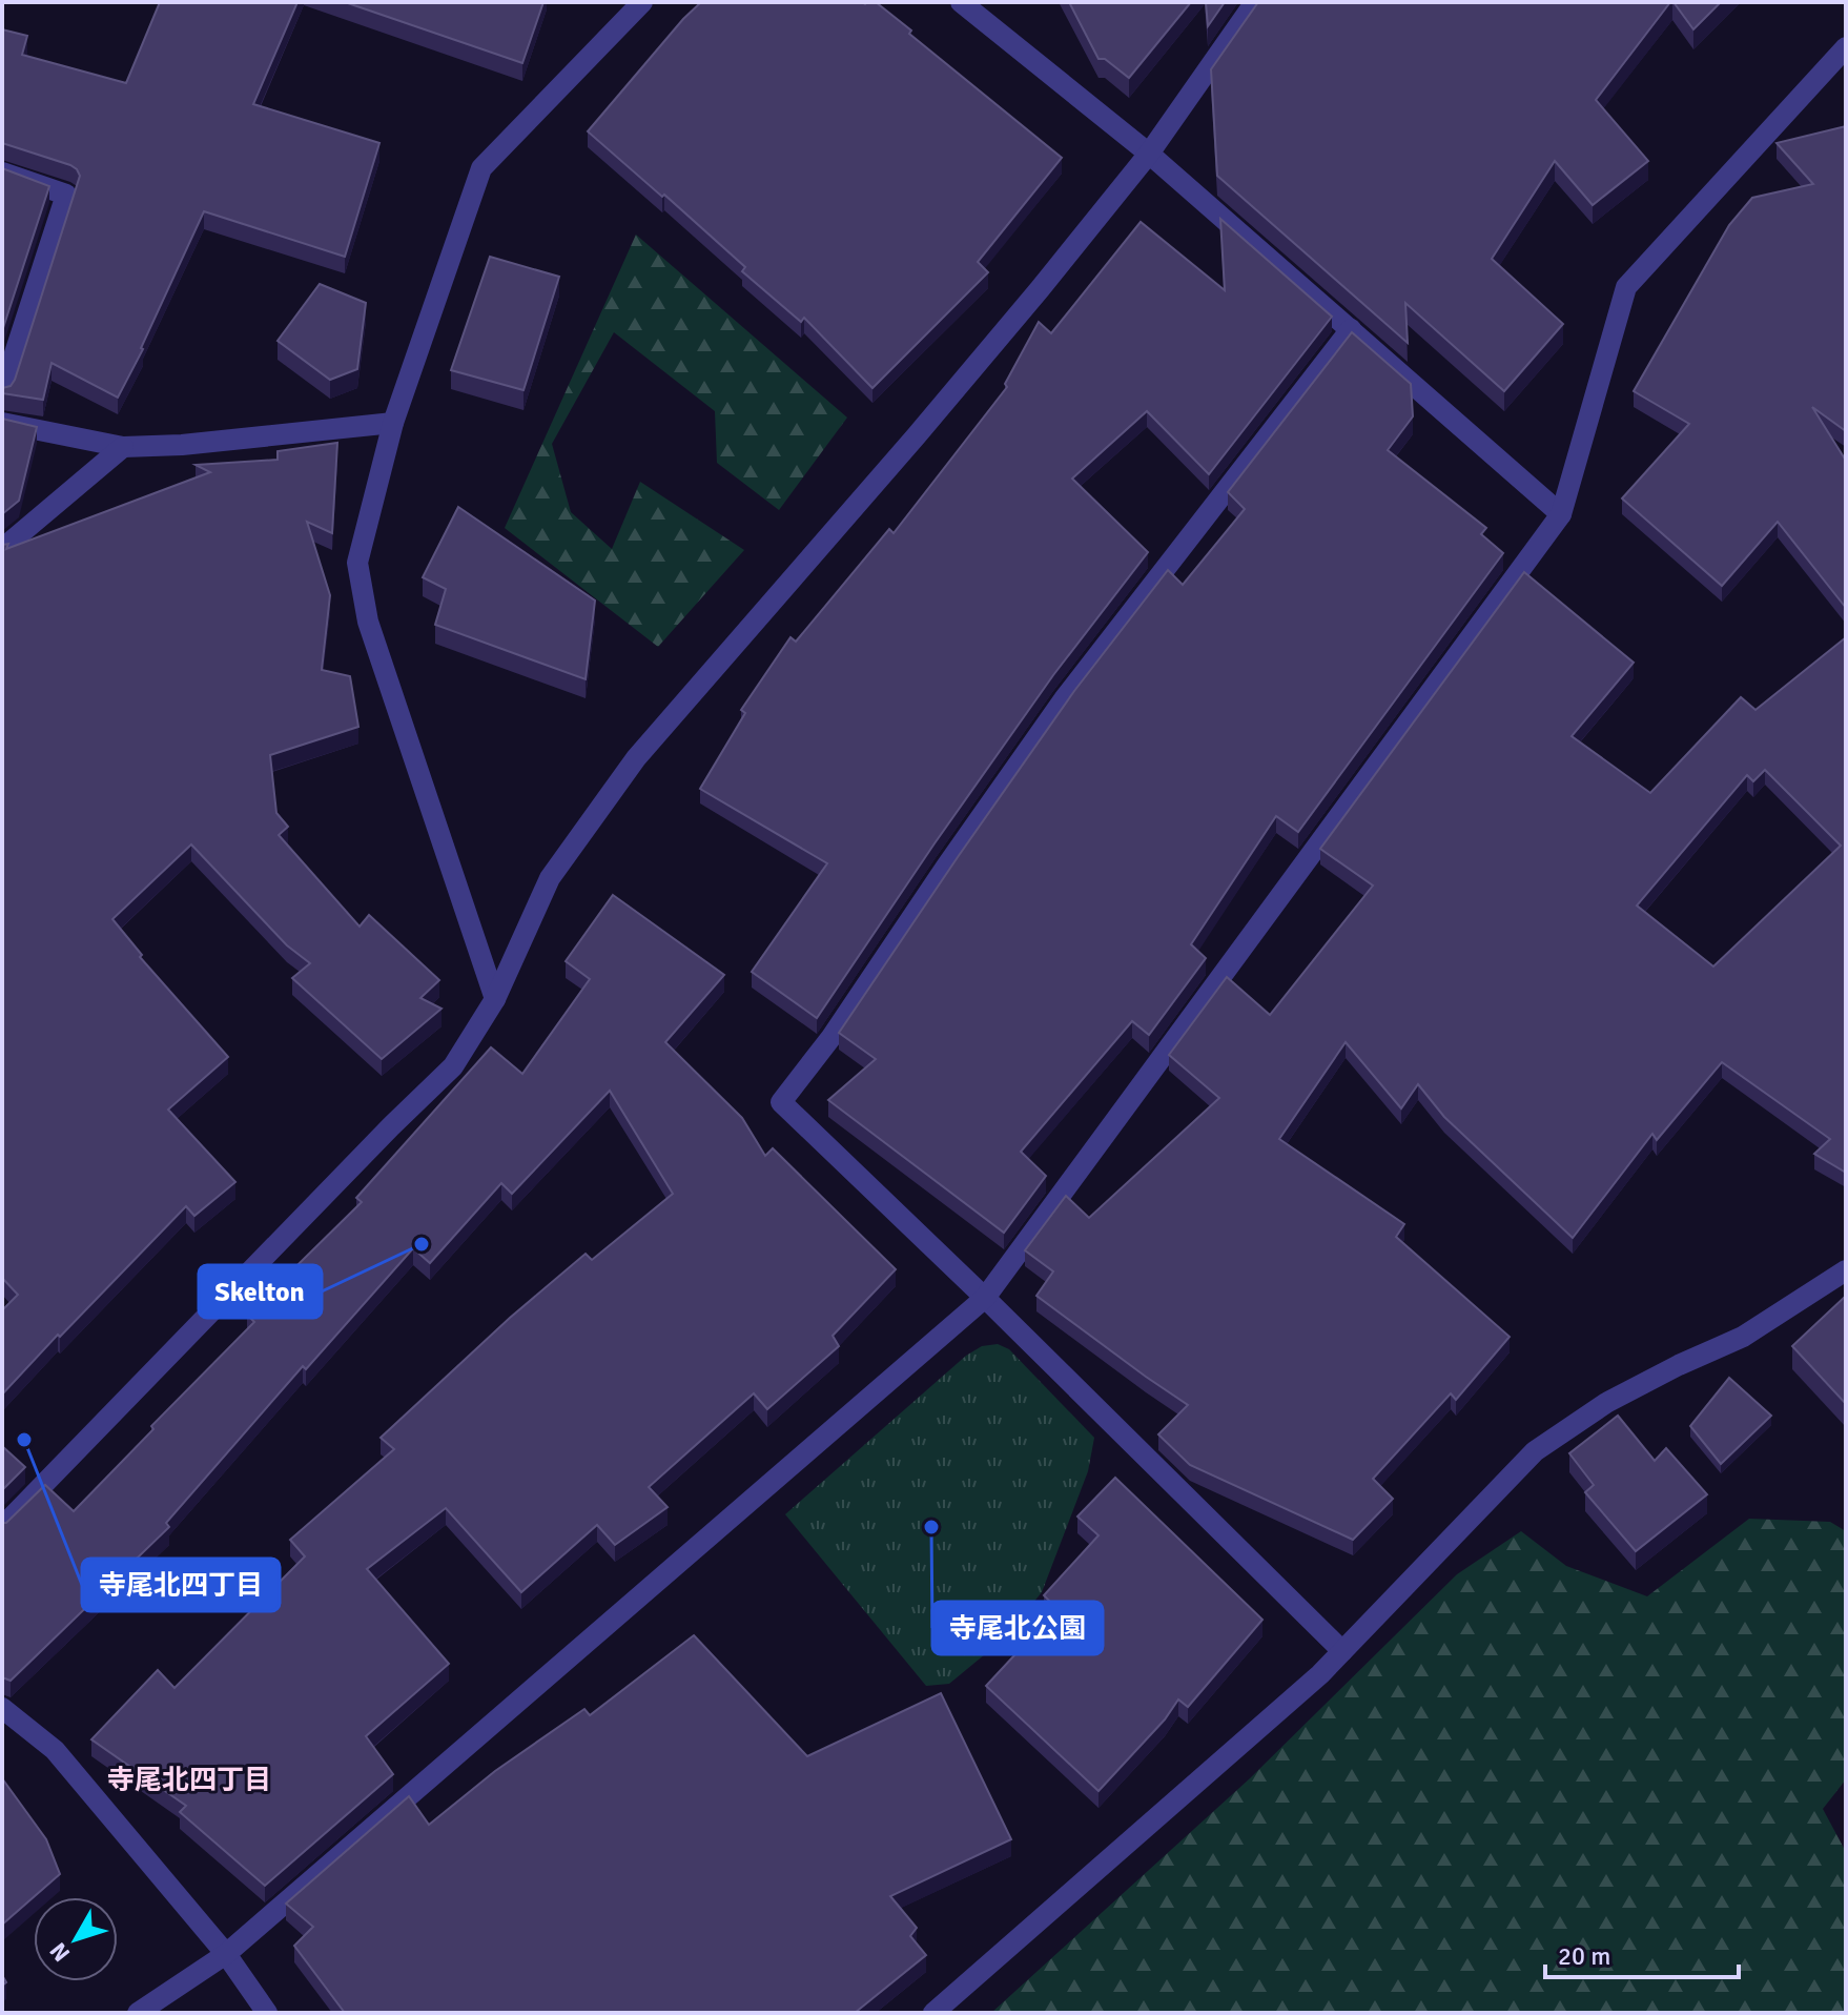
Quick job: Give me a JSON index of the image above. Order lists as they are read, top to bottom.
{
  "districts": ["寺尾北四丁目"],
  "places": ["Skelton", "寺尾北四丁目", "寺尾北公園"],
  "scale_bar": "20 m",
  "north": "bottom left"
}
